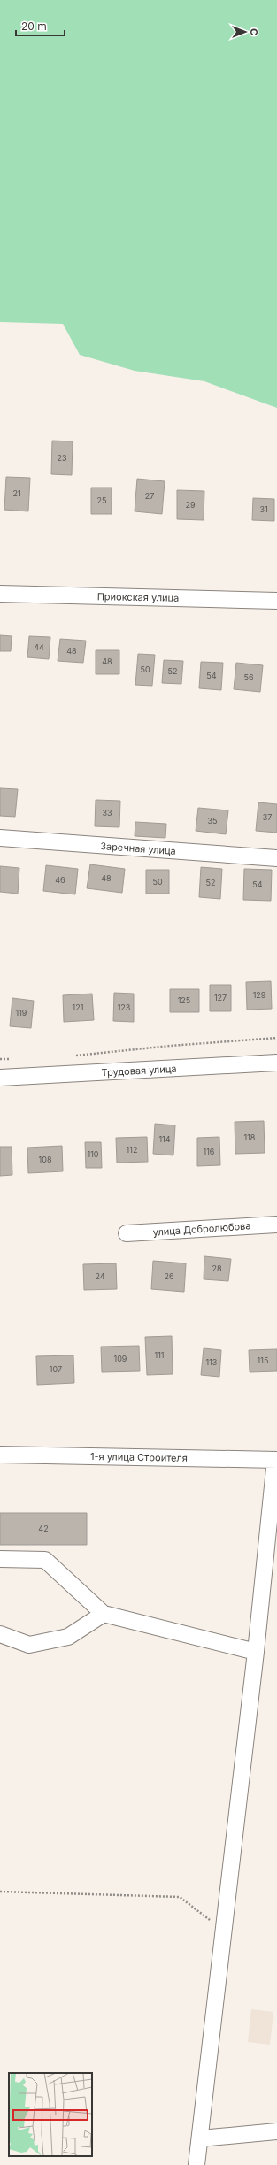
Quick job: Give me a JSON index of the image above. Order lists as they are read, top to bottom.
{
  "streets": {
    "street": [
      "Приокская улица",
      "Заречная улица",
      "Трудовая улица",
      "улица Добролюбова",
      "1-я улица Строителя"
    ]
  },
  "house_numbers": [
    "23",
    "21",
    "27",
    "25",
    "29",
    "31",
    "44",
    "48",
    "48",
    "50",
    "52",
    "54",
    "56",
    "33",
    "37",
    "35",
    "48",
    "46",
    "50",
    "52",
    "54",
    "129",
    "127",
    "125",
    "121",
    "123",
    "119",
    "118",
    "114",
    "112",
    "116",
    "110",
    "108",
    "28",
    "24",
    "26",
    "111",
    "109",
    "115",
    "113",
    "107",
    "42"
  ],
  "scale_bar": "20 m",
  "north": "right"
}
